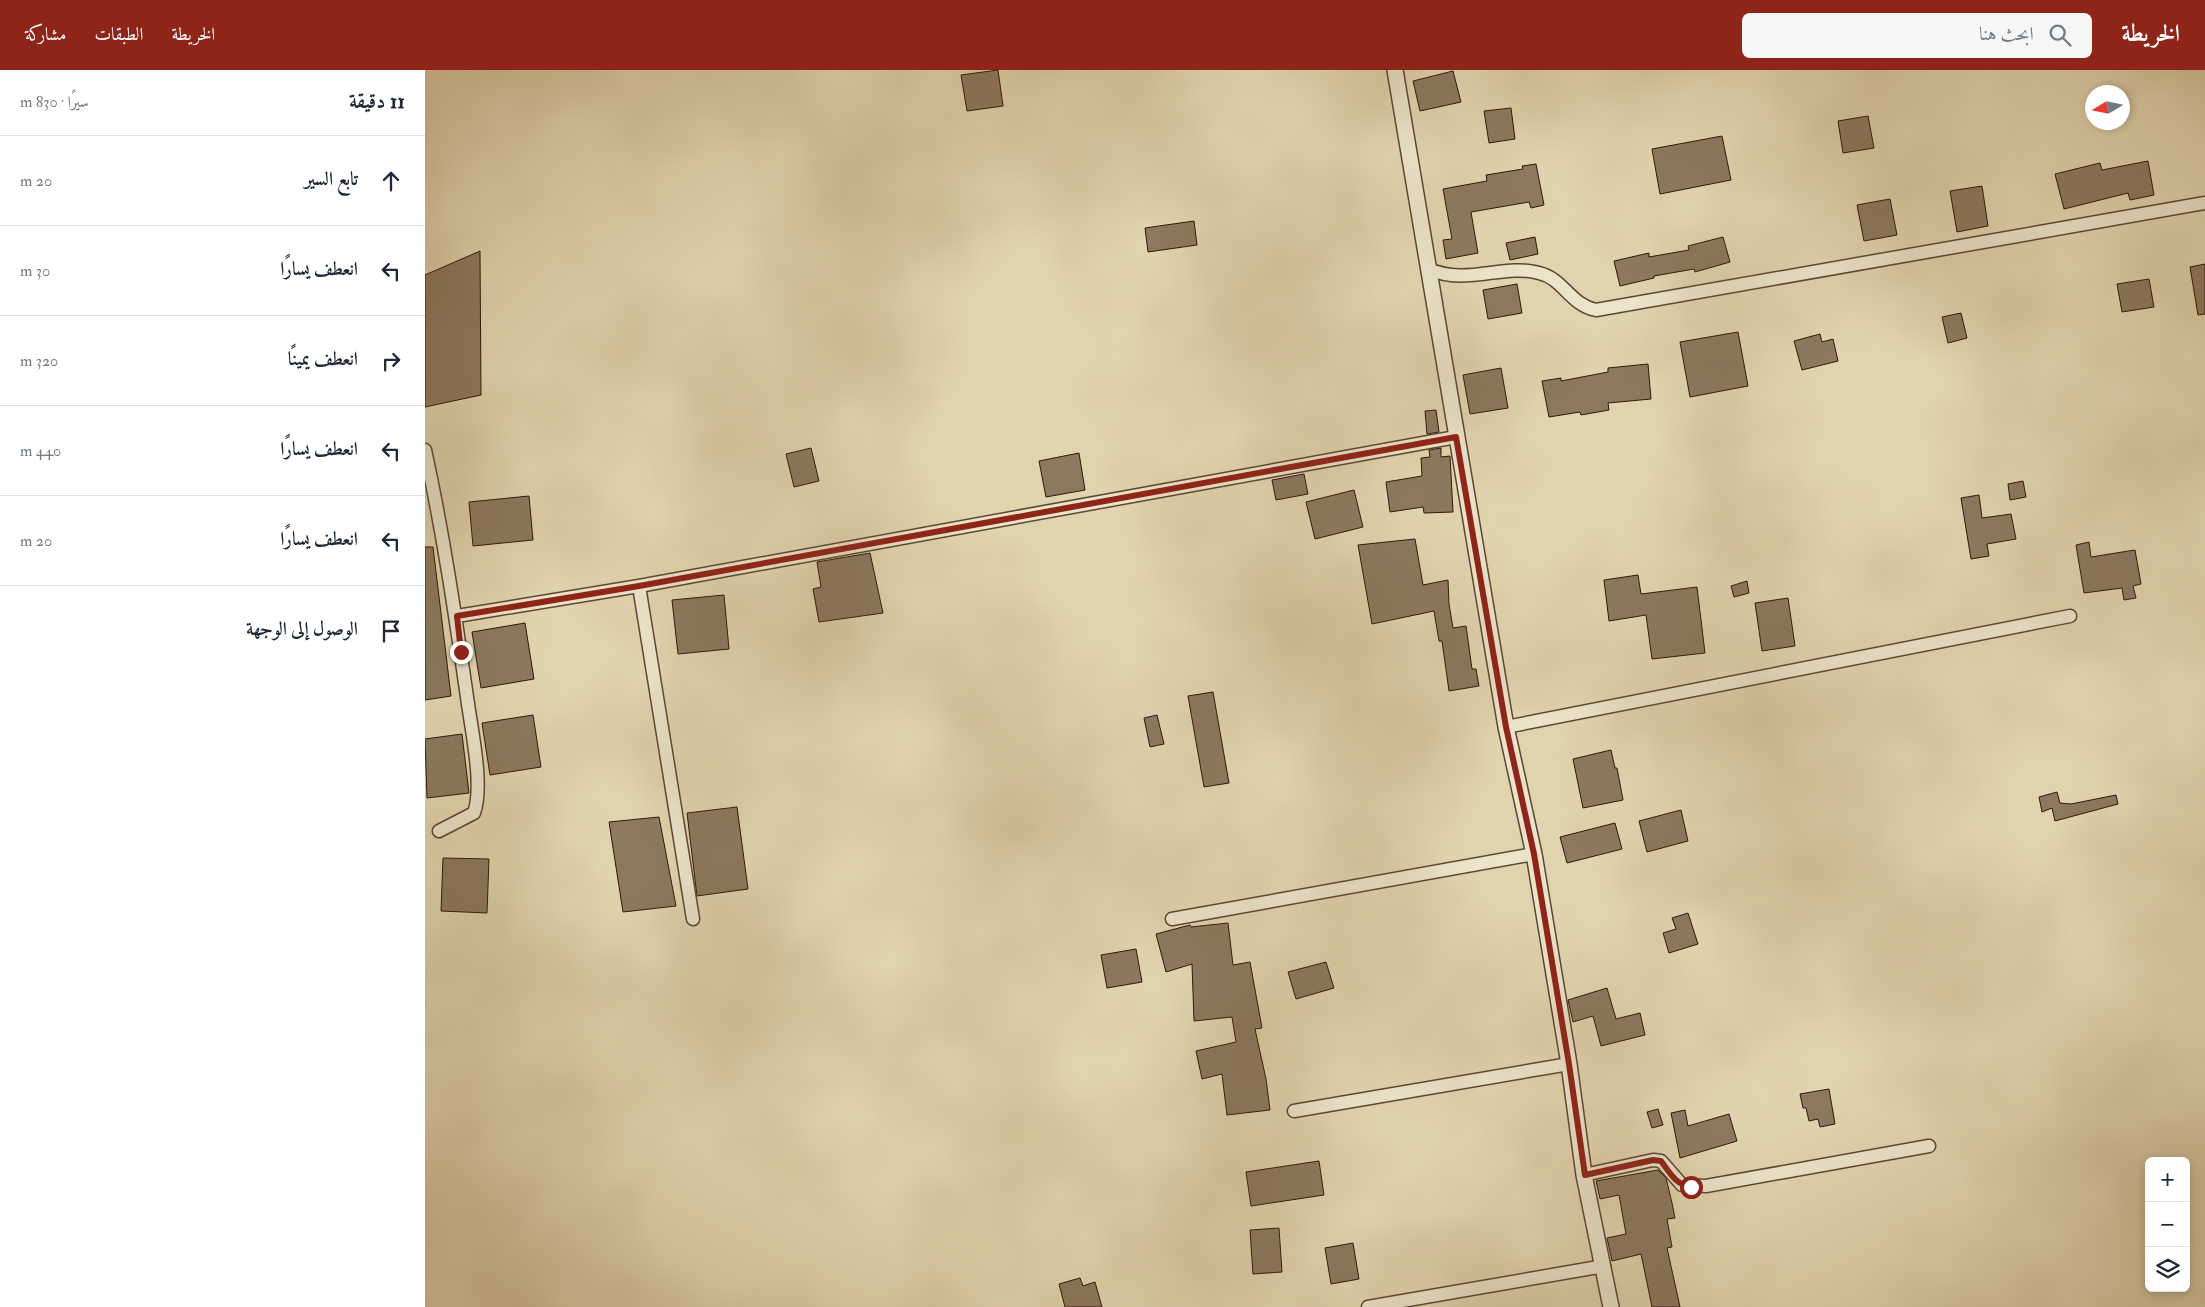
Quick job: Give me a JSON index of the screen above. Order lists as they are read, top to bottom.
{
  "north": "left",
  "page": {
    "header": "الخريطة",
    "search": "ابحث هنا",
    "nav": ["الخريطة", "الطبقات", "مشاركة"],
    "heading": ["11 دقيقة", "سيرًا · 830 m"],
    "list": [
      ["تابع السير", "20 m"],
      ["انعطف يسارًا", "30 m"],
      ["انعطف يمينًا", "320 m"],
      ["انعطف يسارًا", "440 m"],
      ["انعطف يسارًا", "20 m"],
      "الوصول إلى الوجهة"
    ],
    "map_buttons": ["+", "−"]
  }
}
